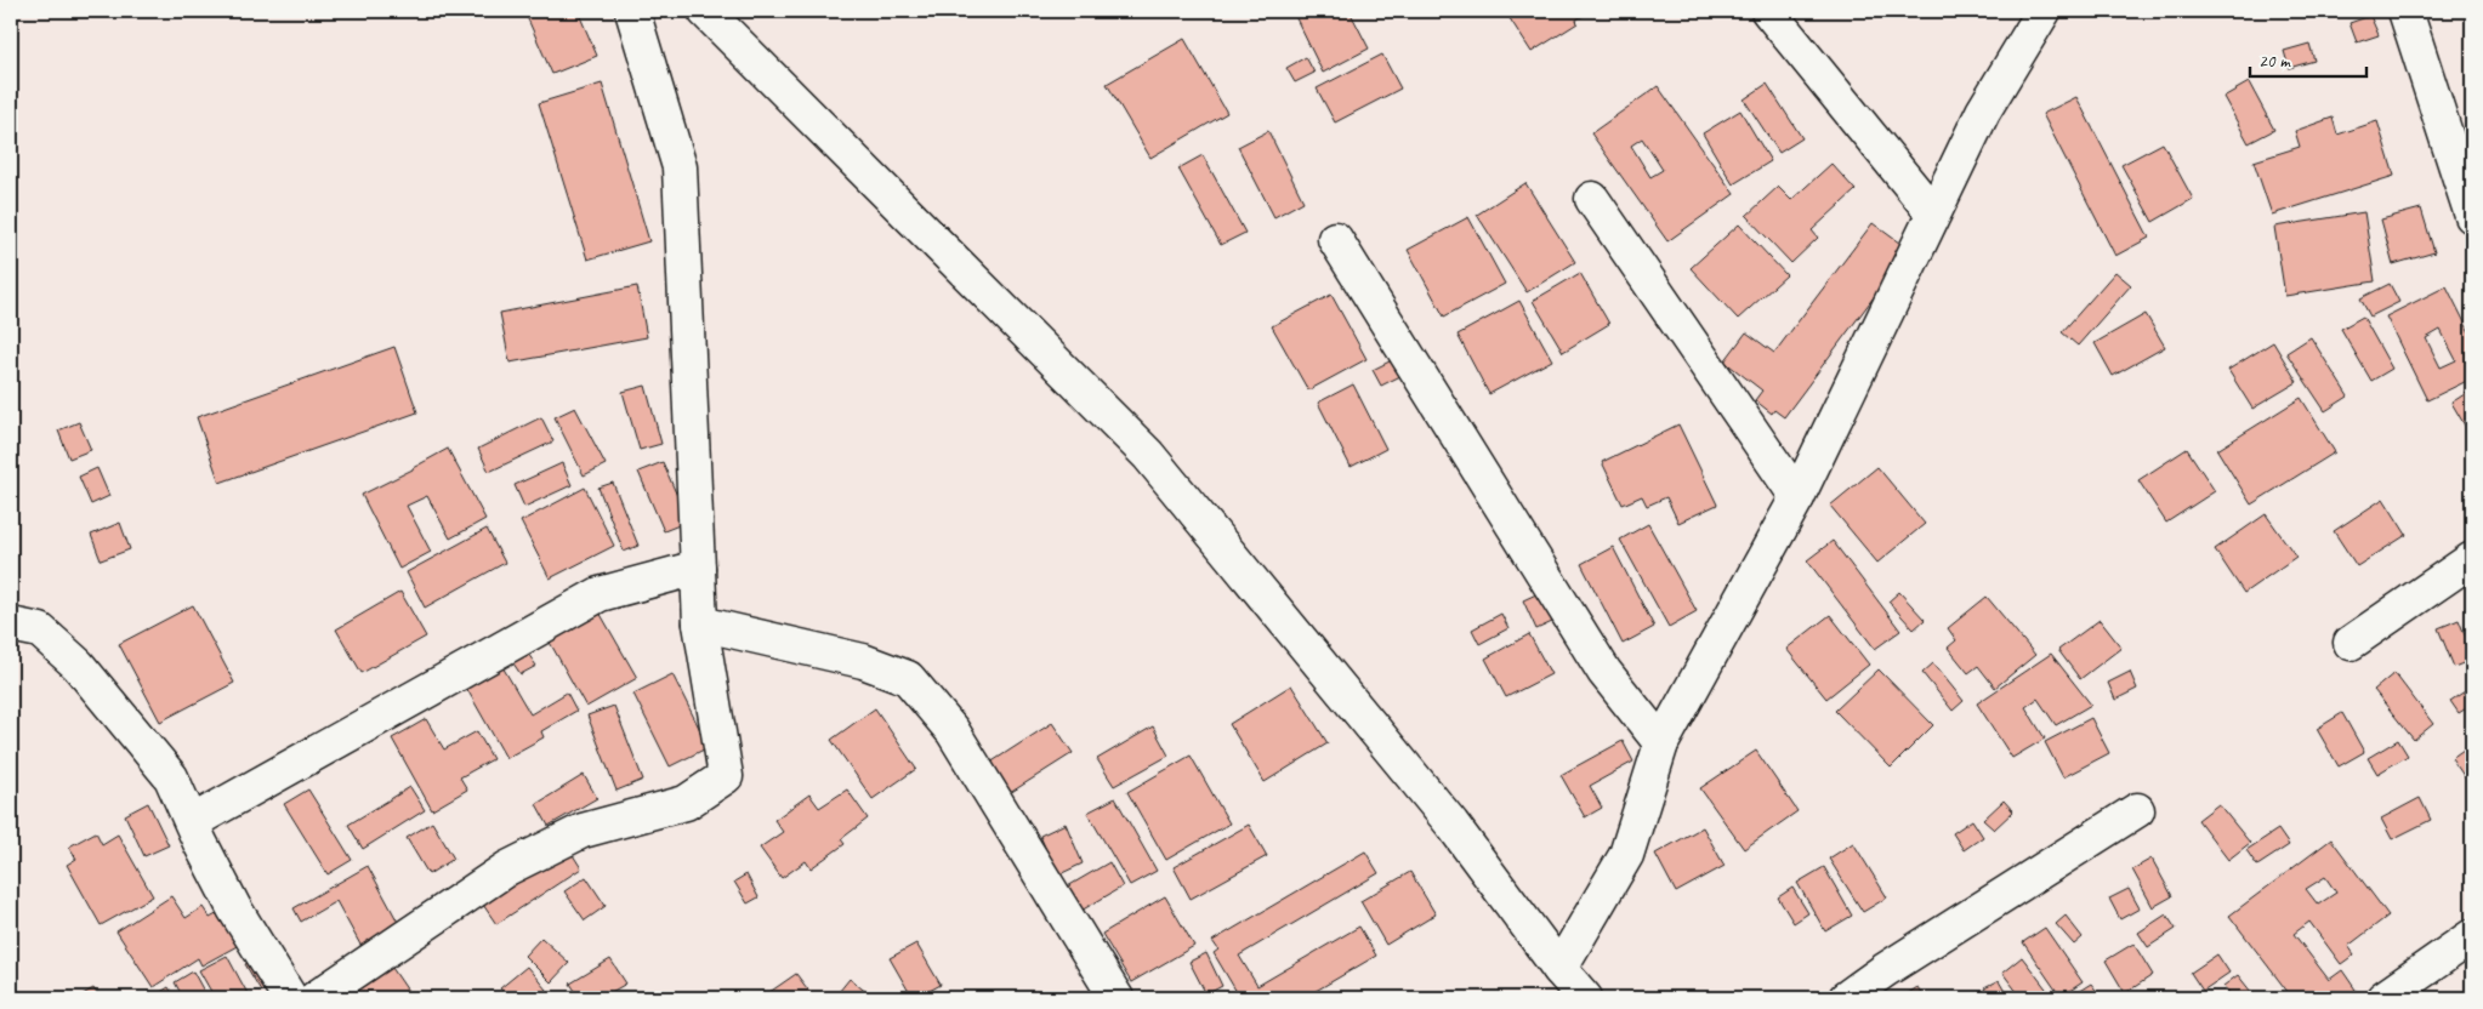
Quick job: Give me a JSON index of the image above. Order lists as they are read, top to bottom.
{
  "scale_bar": "20 m"
}
